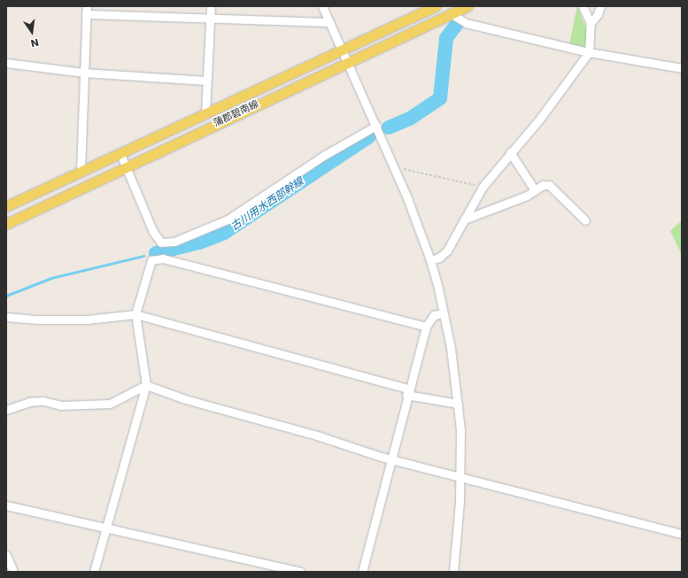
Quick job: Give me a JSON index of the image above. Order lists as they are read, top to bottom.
{
  "streets": {
    "main road": ["蒲郡碧南線"]
  },
  "water": ["古川用水西部幹線"],
  "north": "bottom"
}
